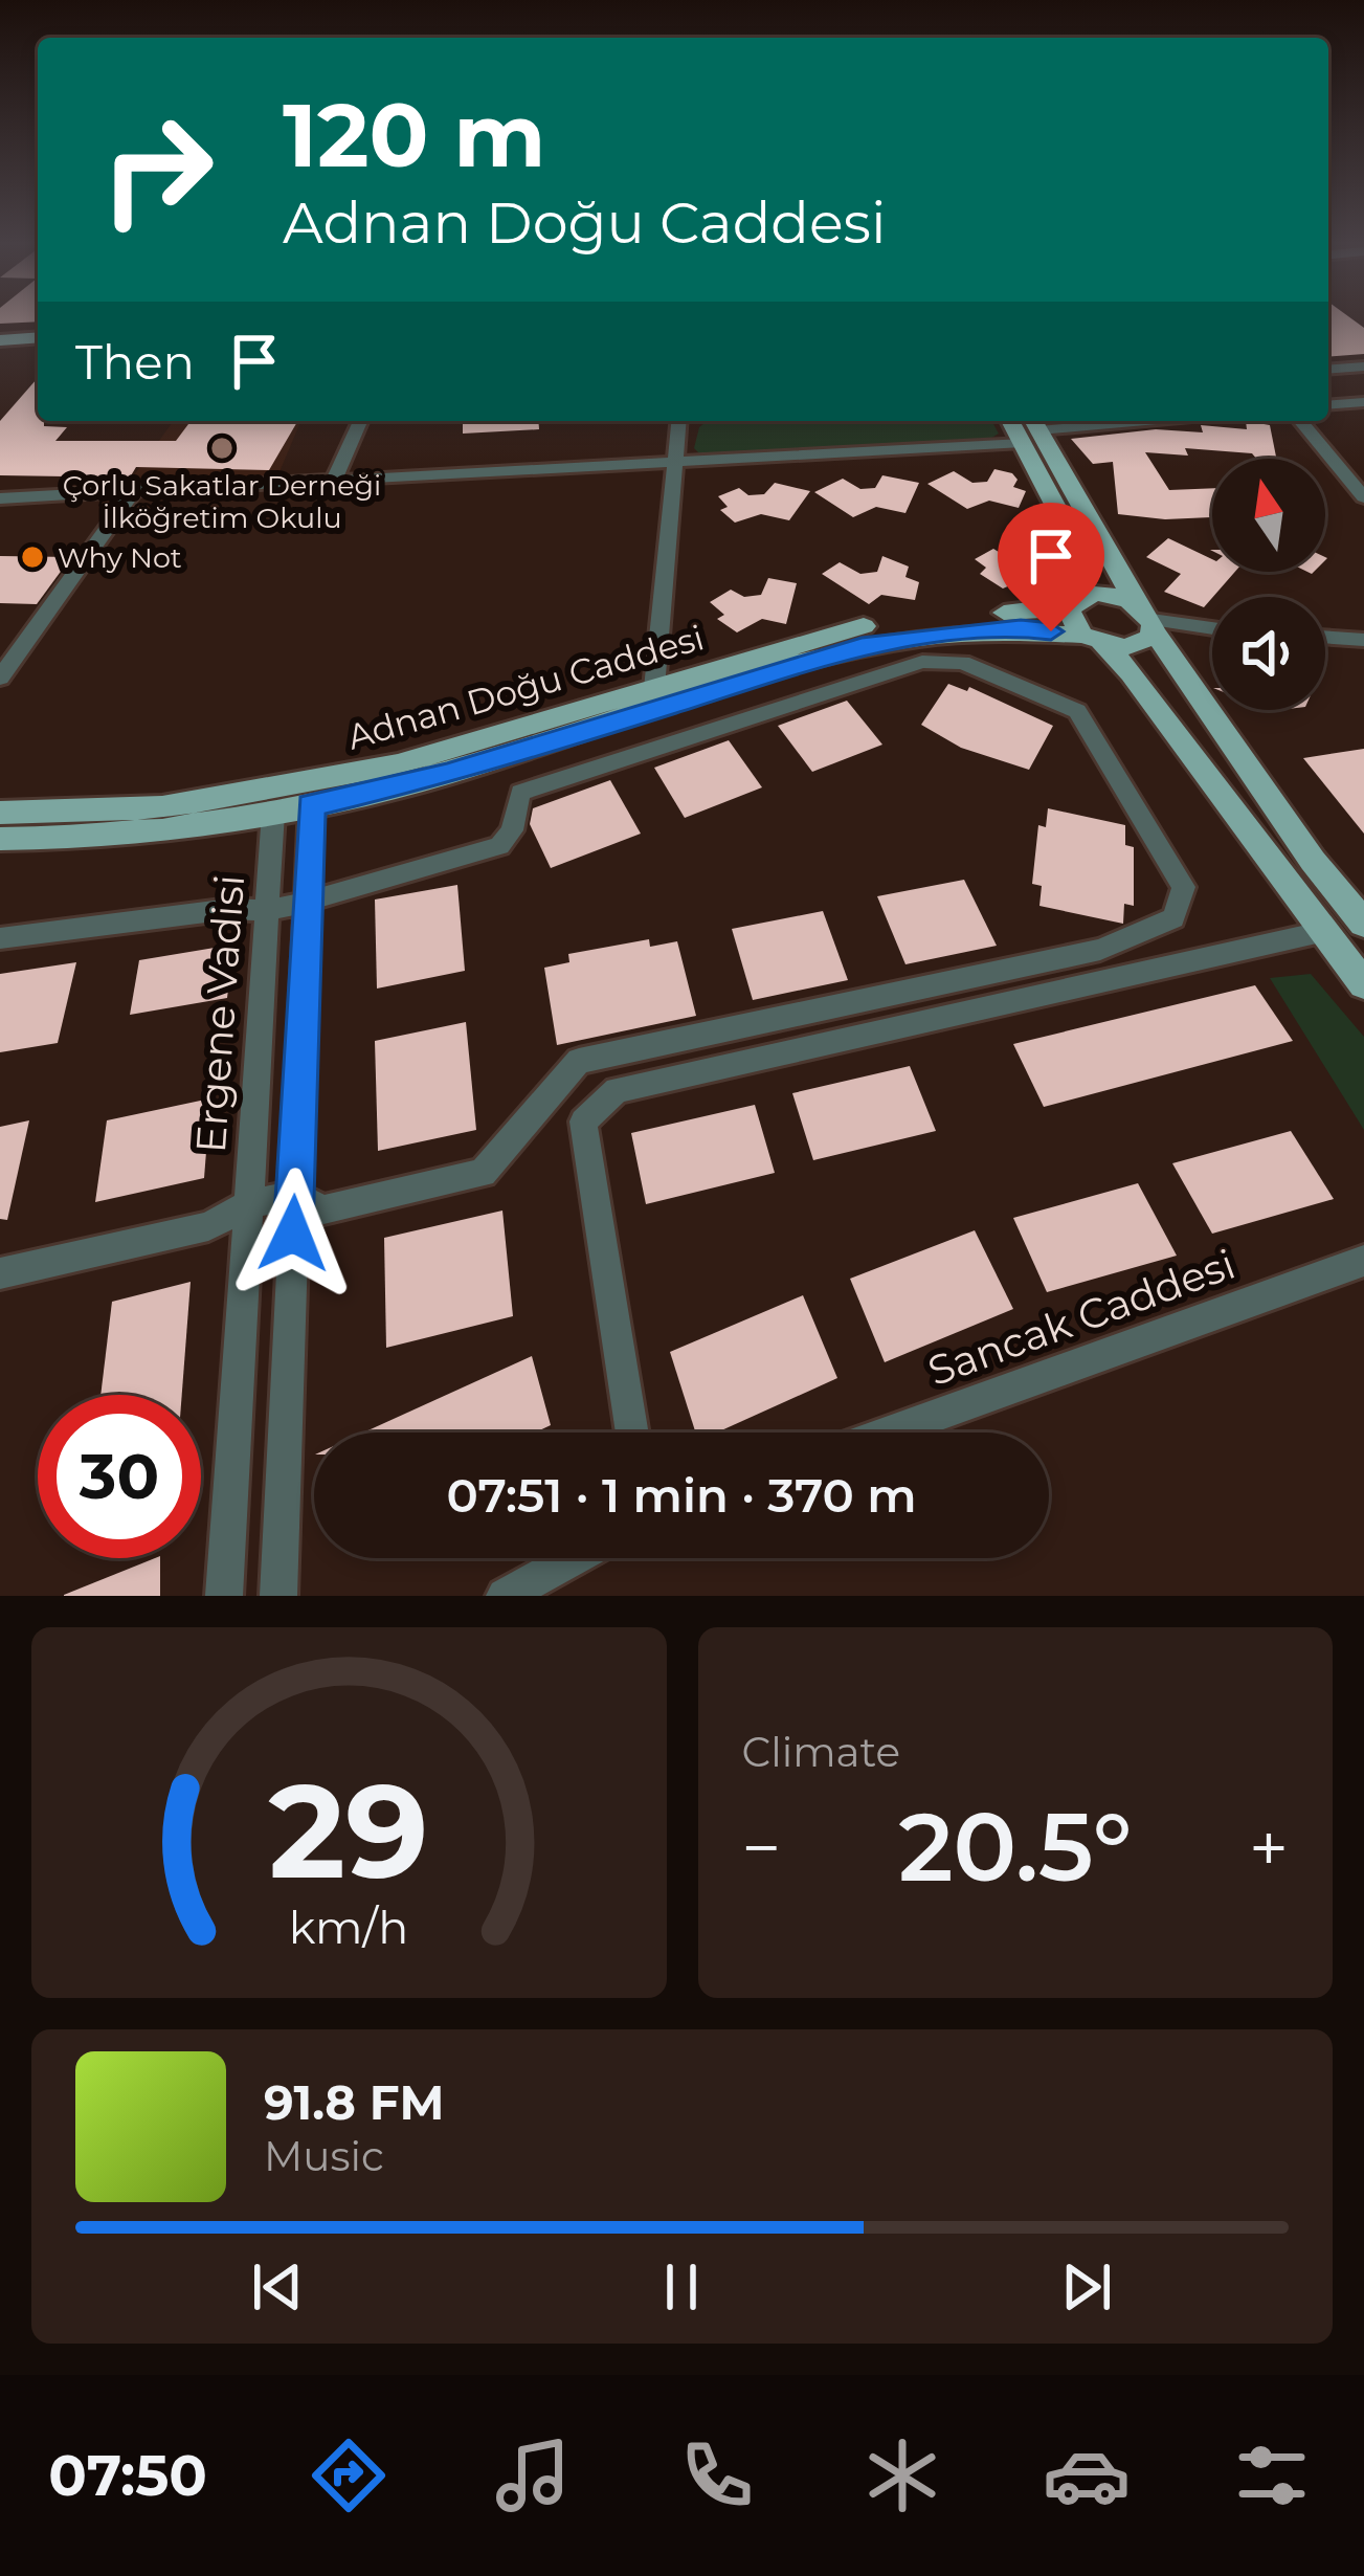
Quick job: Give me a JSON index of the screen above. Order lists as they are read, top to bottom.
{
  "streets": {
    "main road": ["Adnan Doğu Caddesi"],
    "street": ["Ergene Vadisi", "Sancak Caddesi"]
  },
  "crossings": [
    ["Adnan Doğu Caddesi", "Ergene Vadisi"]
  ],
  "places": ["Çorlu Sakatlar Derneği İlköğretim Okulu", "Why Not"],
  "north": "top",
  "page": {
    "turn": ["120 m", "Adnan Doğu Caddesi"],
    "then": "Then",
    "limit": "30",
    "trip": "07:51 · 1 min · 370 m",
    "tile": "Climate",
    "heat": ["−", "20.5°", "+"],
    "song": ["91.8 FM", "Music"],
    "tabs": "07:50",
    "gauge": ["29", "km/h"]
  }
}
